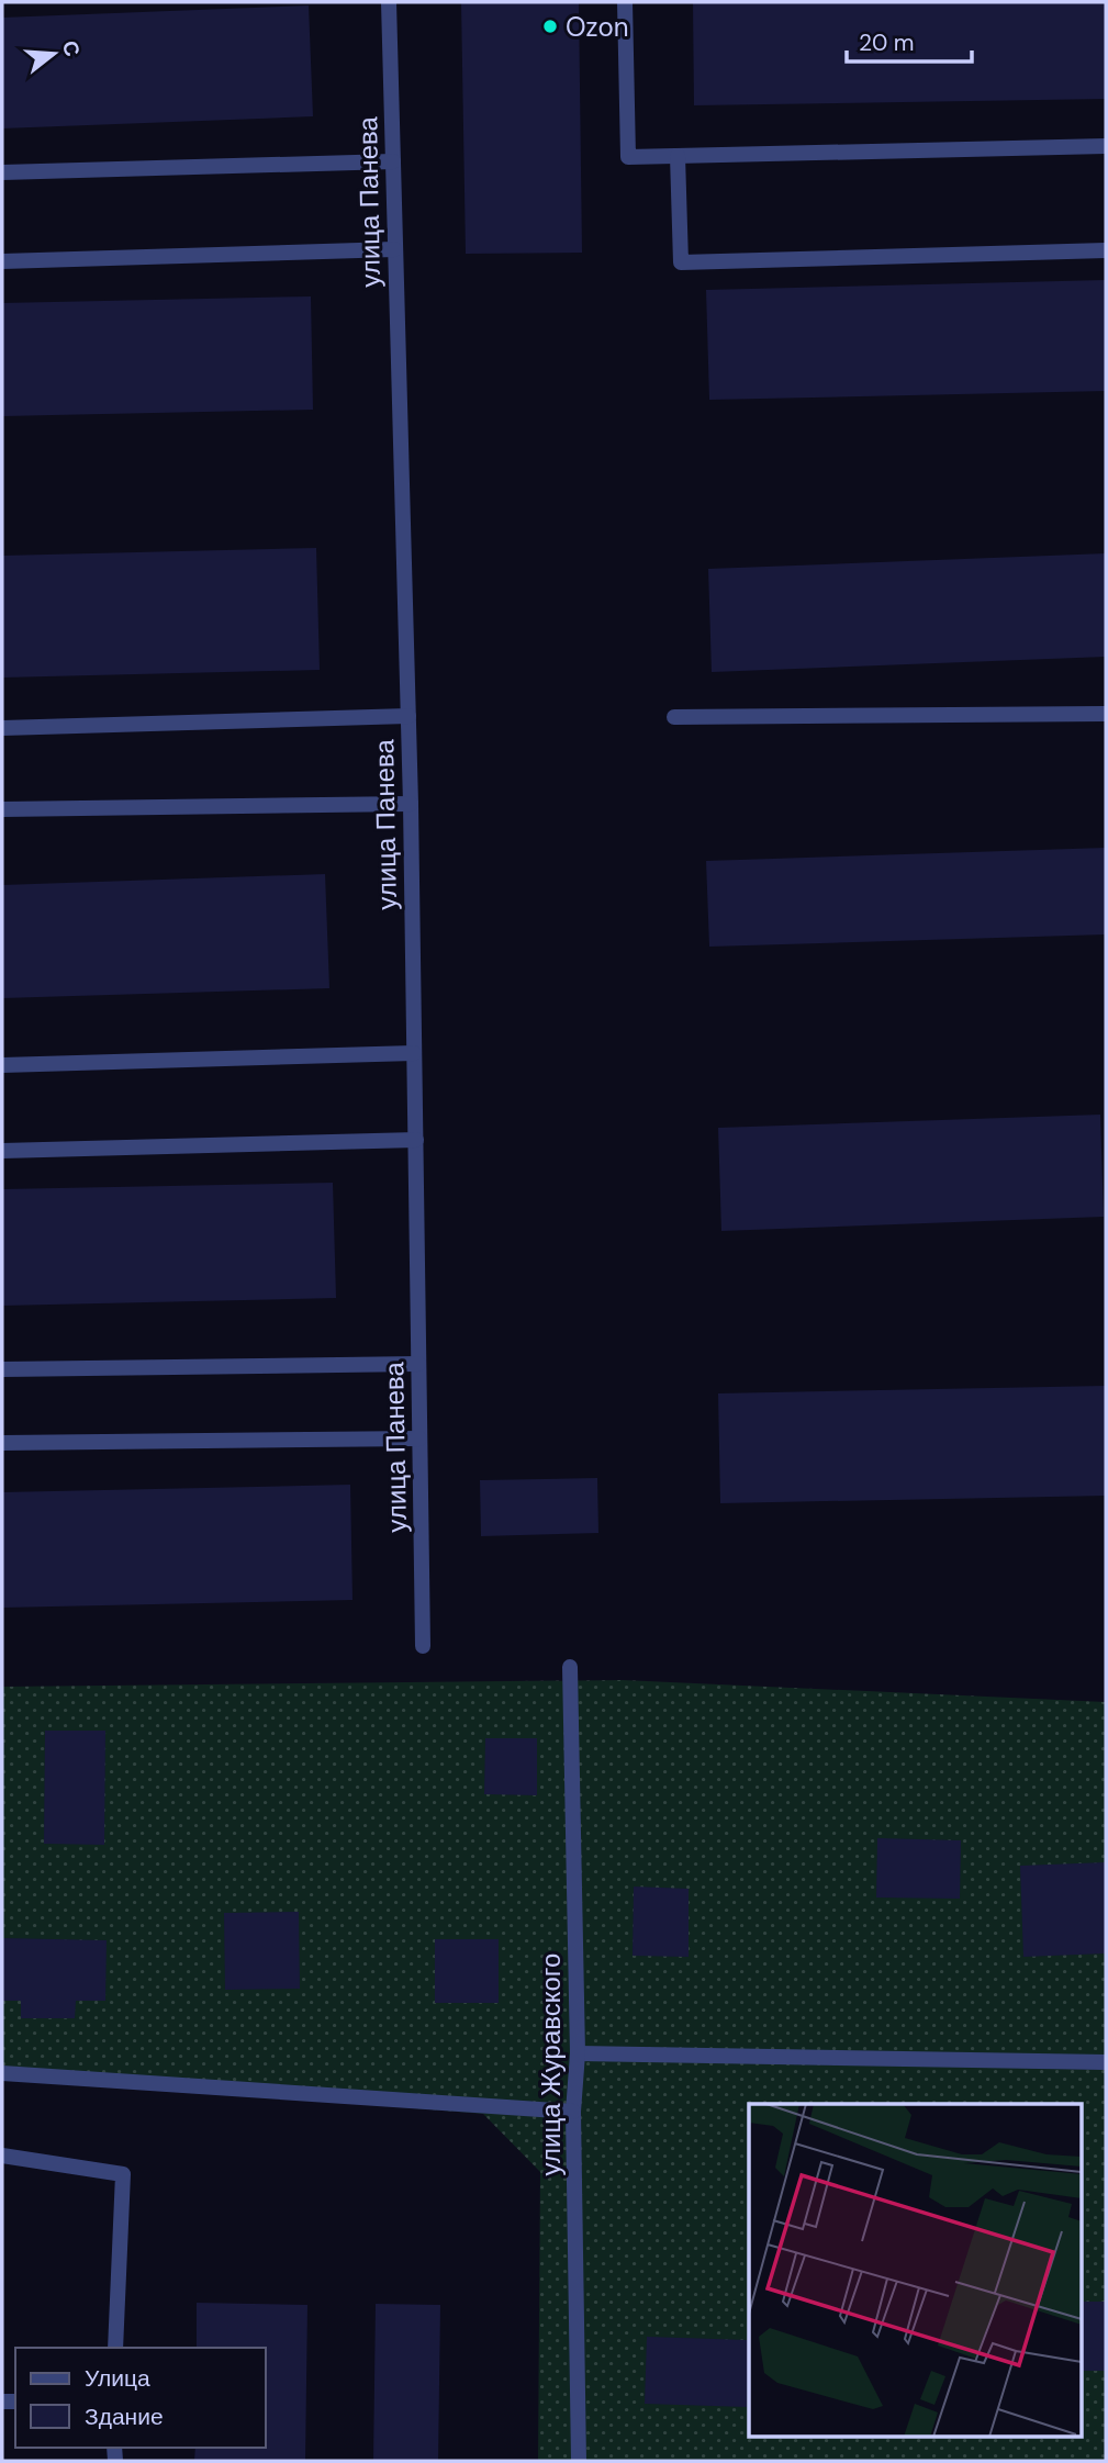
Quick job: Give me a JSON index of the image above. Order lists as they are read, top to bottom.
{
  "streets": {
    "street": ["улица Панева", "улица Журавского"]
  },
  "places": ["Ozon"],
  "legend": ["Улица", "Здание"],
  "scale_bar": "20 m",
  "north": "right"
}
